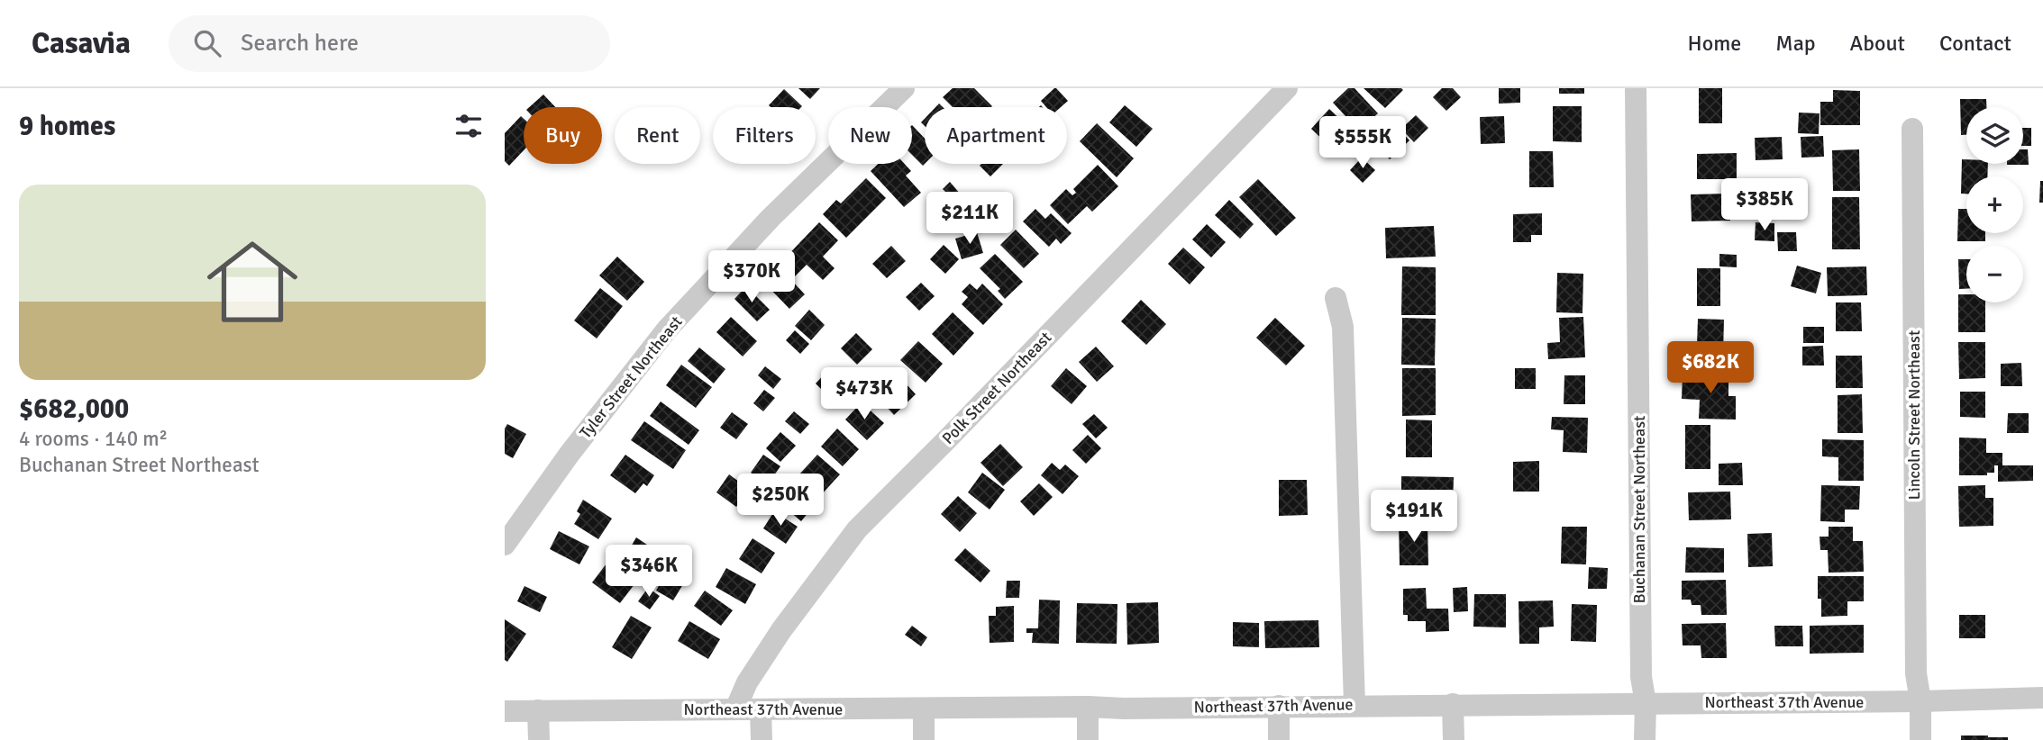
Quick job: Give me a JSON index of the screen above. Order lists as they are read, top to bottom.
{
  "streets": {
    "street": [
      "Tyler Street Northeast",
      "Polk Street Northeast",
      "Lincoln Street Northeast",
      "Buchanan Street Northeast",
      "Northeast 37th Avenue"
    ]
  },
  "crossings": [
    ["Polk Street Northeast", "Northeast 37th Avenue"],
    ["Lincoln Street Northeast", "Northeast 37th Avenue"],
    ["Buchanan Street Northeast", "Northeast 37th Avenue"]
  ],
  "page": {
    "header": "Casavia",
    "search": "Search here",
    "nav": [
      "Home",
      "Map",
      "About",
      "Contact"
    ],
    "heading": "9 homes",
    "map_buttons": ["+", "−"],
    "chip": [
      "Buy",
      "Rent",
      "Filters",
      "New",
      "Apartment"
    ],
    "price": [
      "$555K",
      "$385K",
      "$211K",
      "$370K",
      "$682K",
      "$473K",
      "$250K",
      "$191K",
      "$346K"
    ],
    "list": [
      {
        "name": "$682,000",
        "note": "4 rooms · 140 m² · Buchanan Street Northeast"
      }
    ]
  }
}
